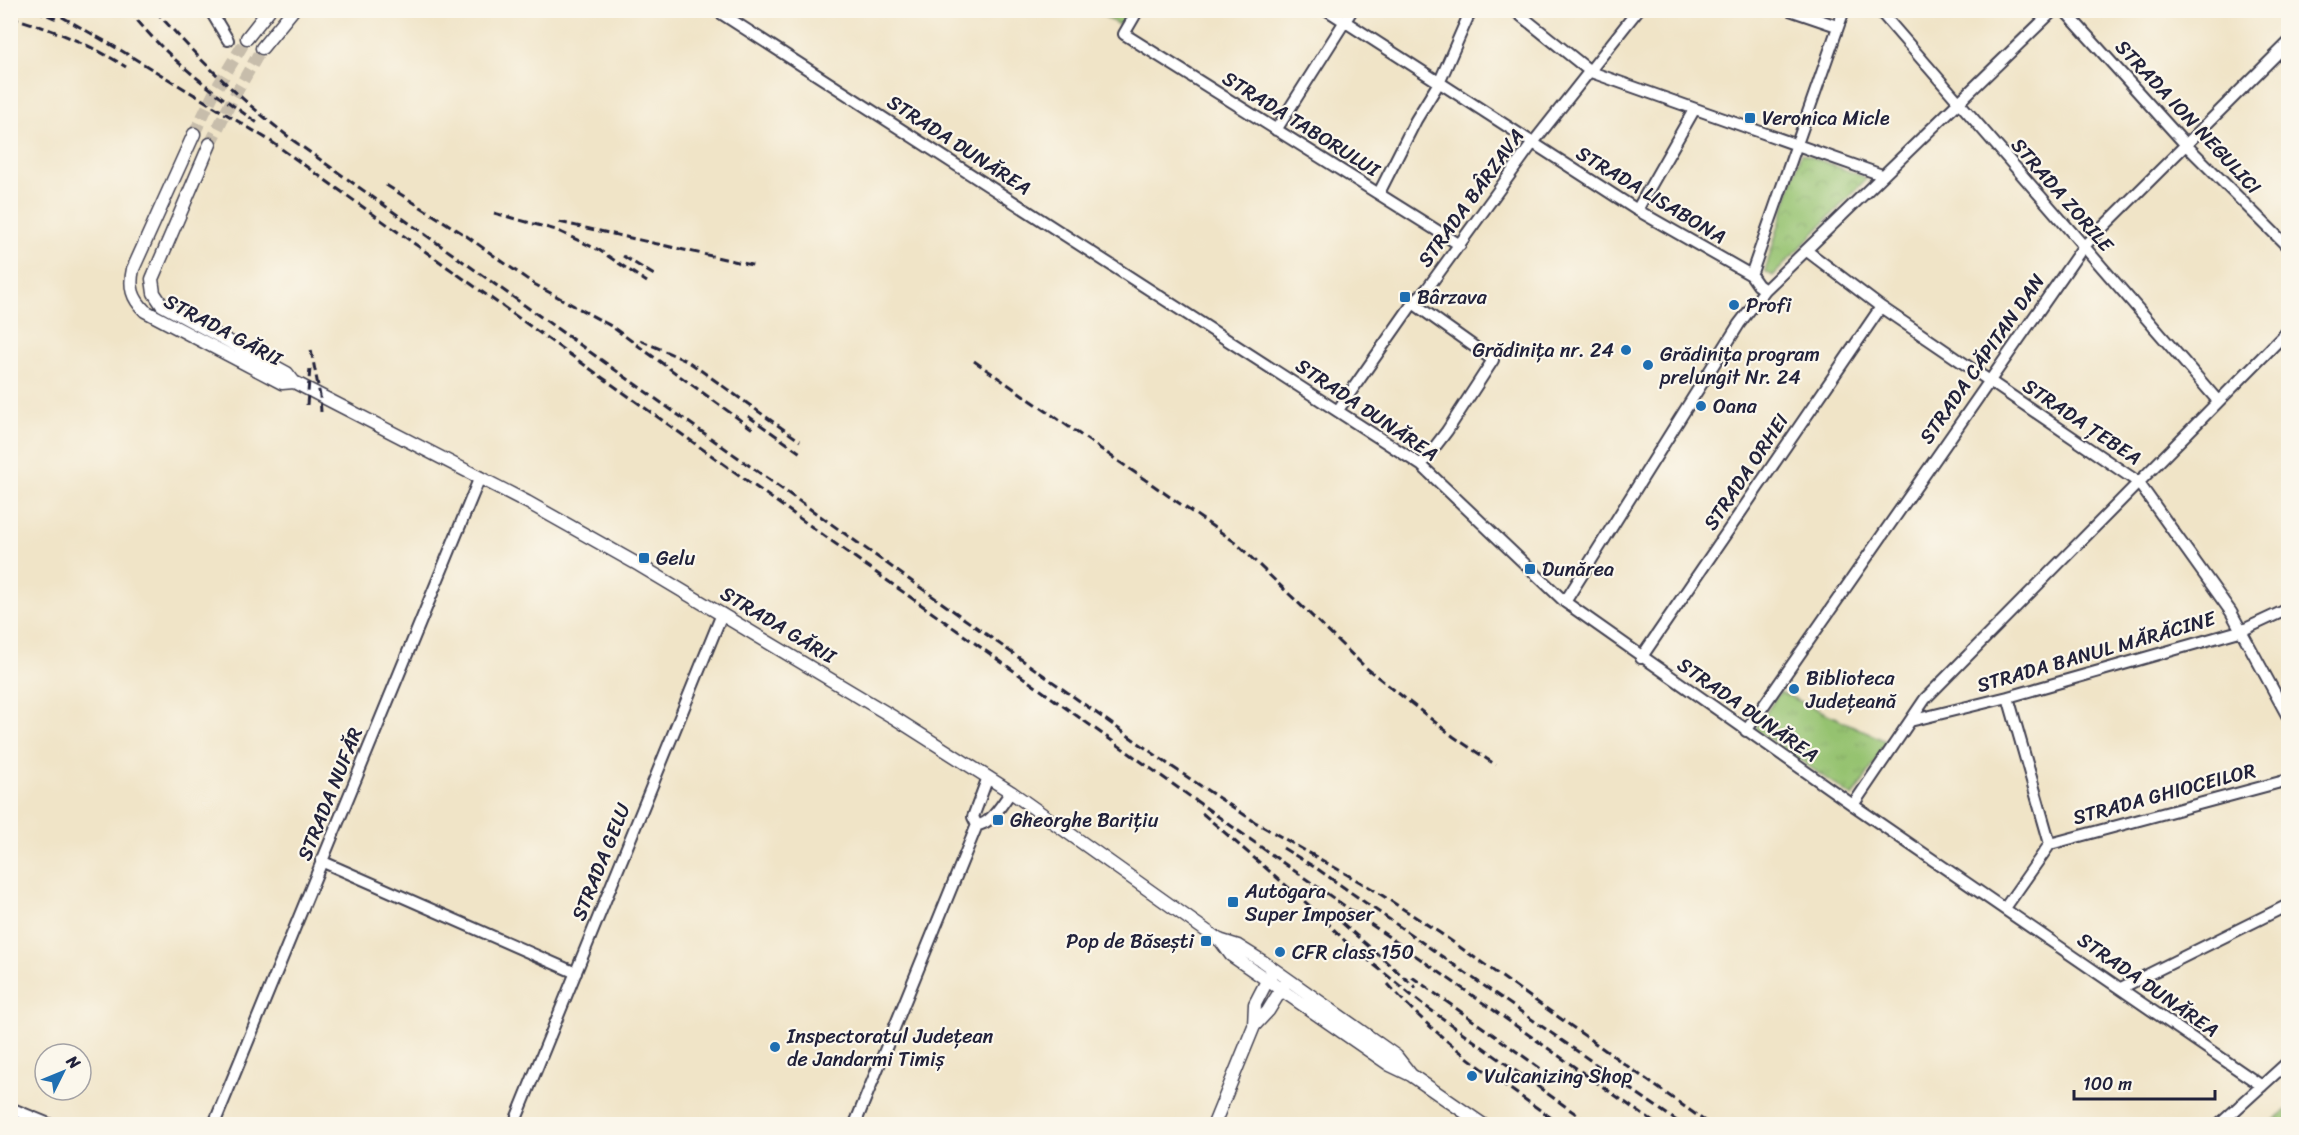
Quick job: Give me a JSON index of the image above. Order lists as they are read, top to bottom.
{
  "streets": {
    "main road": ["STRADA GĂRII"],
    "street": [
      "STRADA ION NEGULICI",
      "STRADA TABORULUI",
      "STRADA DUNĂREA",
      "STRADA LISABONA",
      "STRADA ZORILE",
      "STRADA BÂRZAVA",
      "STRADA CĂPITAN DAN",
      "STRADA ȚEBEA",
      "STRADA ORHEI",
      "STRADA BANUL MĂRĂCINE",
      "STRADA NUFĂR",
      "STRADA GHIOCEILOR",
      "STRADA GELU"
    ]
  },
  "crossings": [
    ["STRADA ION NEGULICI", "STRADA CĂPITAN DAN"],
    ["STRADA TABORULUI", "STRADA BÂRZAVA"],
    ["STRADA DUNĂREA", "STRADA BÂRZAVA"],
    ["STRADA DUNĂREA", "STRADA CĂPITAN DAN"],
    ["STRADA DUNĂREA", "STRADA ORHEI"],
    ["STRADA LISABONA", "STRADA BÂRZAVA"],
    ["STRADA ZORILE", "STRADA CĂPITAN DAN"],
    ["STRADA GĂRII", "STRADA NUFĂR"],
    ["STRADA GĂRII", "STRADA GELU"],
    ["STRADA CĂPITAN DAN", "STRADA ȚEBEA"],
    ["STRADA ȚEBEA", "STRADA ORHEI"],
    ["STRADA ȚEBEA", "STRADA BANUL MĂRĂCINE"]
  ],
  "places": {
    "transit": [
      "Veronica Micle",
      "Bârzava",
      "Gelu",
      "Dunărea",
      "Gheorghe Barițiu",
      "Autogara Super Imposer",
      "Pop de Băsești"
    ],
    "other": [
      "Profi",
      "Grădinița nr. 24",
      "Grădinița program prelungit Nr. 24",
      "Oana",
      "Biblioteca Județeană",
      "CFR class 150",
      "Inspectoratul Județean de Jandarmi Timiș",
      "Vulcanizing Shop"
    ]
  },
  "scale_bar": "100 m",
  "north": "top right"
}
